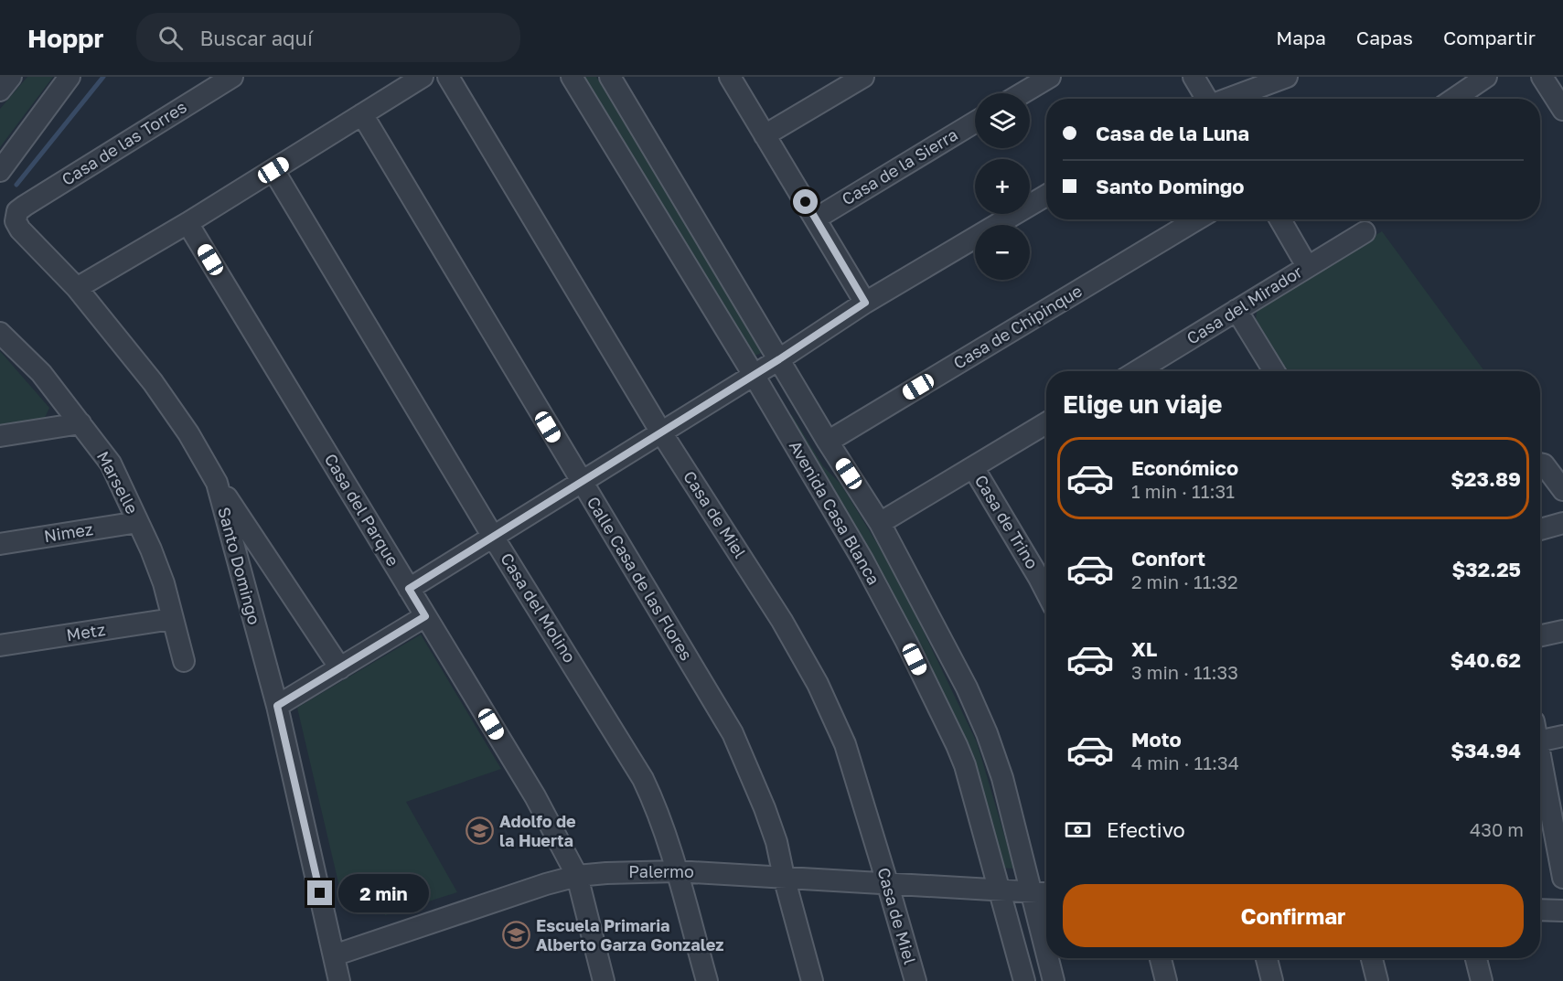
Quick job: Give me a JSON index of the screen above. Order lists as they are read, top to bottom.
{
  "streets": {
    "street": [
      "Casa de las Torres",
      "Casa de la Sierra",
      "Casa del Mirador",
      "Casa de Chipinque",
      "Marselle",
      "Casa del Parque",
      "Avenida Casa Blanca",
      "Casa de Miel",
      "Casa de Trino",
      "Nimez",
      "Santo Domingo",
      "Calle Casa de las Flores",
      "Casa del Molino",
      "Metz",
      "Palermo"
    ]
  },
  "crossings": [
    ["Casa de las Torres", "Santo Domingo"],
    ["Casa de Chipinque", "Avenida Casa Blanca"],
    ["Marselle", "Nimez"],
    ["Marselle", "Metz"],
    ["Casa del Parque", "Palermo"],
    ["Avenida Casa Blanca", "Palermo"],
    ["Casa de Miel", "Palermo"],
    ["Santo Domingo", "Palermo"],
    ["Calle Casa de las Flores", "Palermo"],
    ["Casa del Molino", "Palermo"]
  ],
  "places": {
    "school or university": ["Adolfo de la Huerta", "Escuela Primaria Alberto Garza Gonzalez"]
  },
  "page": {
    "header": "Hoppr",
    "search": "Buscar aquí",
    "nav": ["Mapa", "Capas", "Compartir"],
    "map_buttons": ["+", "−"],
    "banner": ["Casa de la Luna", "Santo Domingo"],
    "heading": "Elige un viaje",
    "list": [
      {
        "name": "Económico",
        "note": "1 min · 11:31",
        "value": "$23.89"
      },
      {
        "name": "Confort",
        "note": "2 min · 11:32",
        "value": "$32.25"
      },
      {
        "name": "XL",
        "note": "3 min · 11:33",
        "value": "$40.62"
      },
      {
        "name": "Moto",
        "note": "4 min · 11:34",
        "value": "$34.94"
      }
    ],
    "pay": ["Efectivo", "430 m"],
    "buttons": "Confirmar",
    "bubble": "2 min"
  }
}
